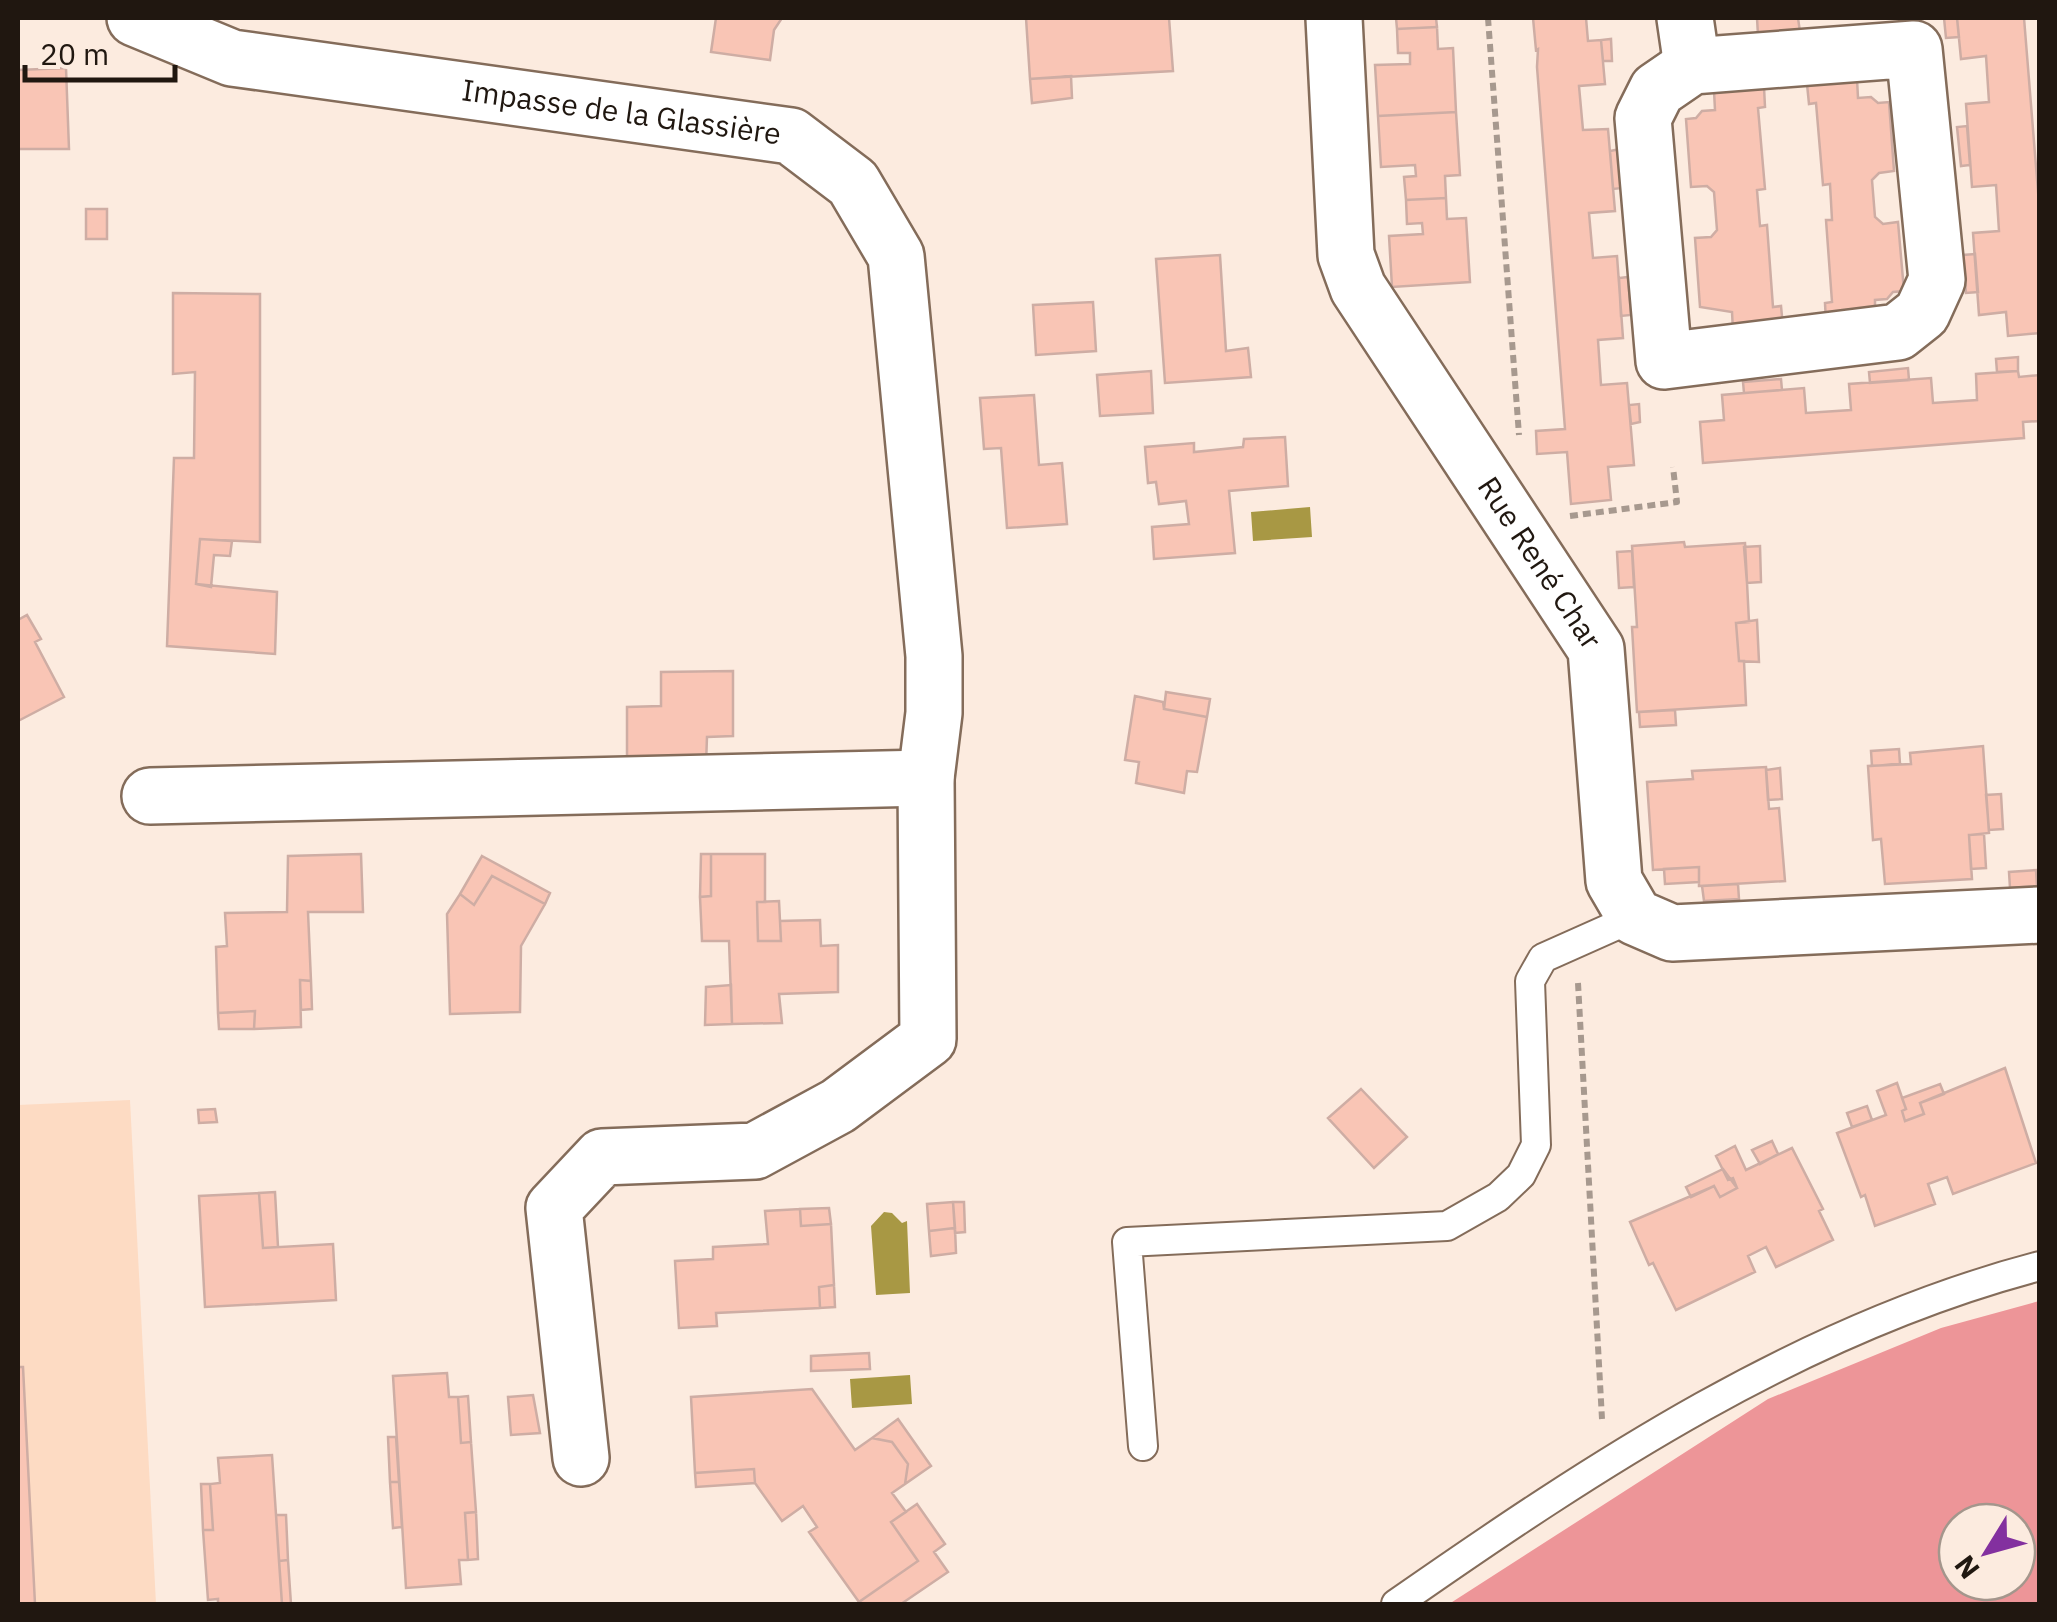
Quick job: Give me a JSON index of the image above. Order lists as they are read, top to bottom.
{
  "streets": {
    "street": ["Impasse de la Glassière", "Rue René Char"]
  },
  "scale_bar": "20 m",
  "north": "bottom left"
}
